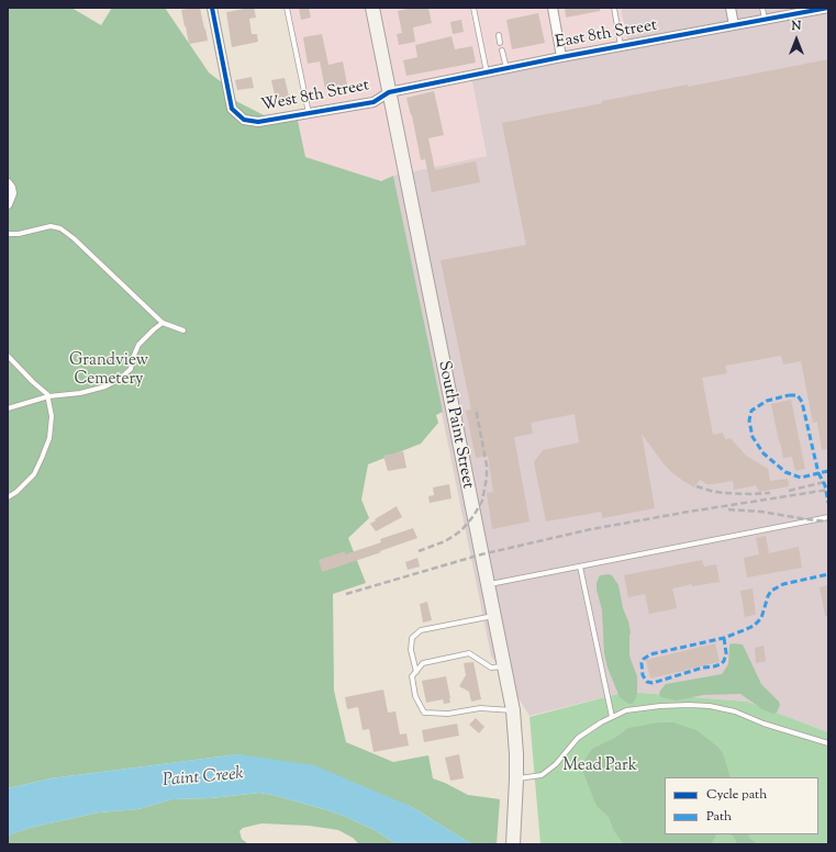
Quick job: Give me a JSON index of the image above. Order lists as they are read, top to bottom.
{
  "streets": {
    "main road": ["South Paint Street"],
    "street": ["East 8th Street", "West 8th Street"]
  },
  "crossings": [
    ["East 8th Street", "West 8th Street"],
    ["East 8th Street", "South Paint Street"],
    ["West 8th Street", "South Paint Street"]
  ],
  "water": ["Paint Creek"],
  "parks": ["Grandview Cemetery", "Mead Park"],
  "legend": ["Cycle path", "Path"],
  "north": "top"
}
